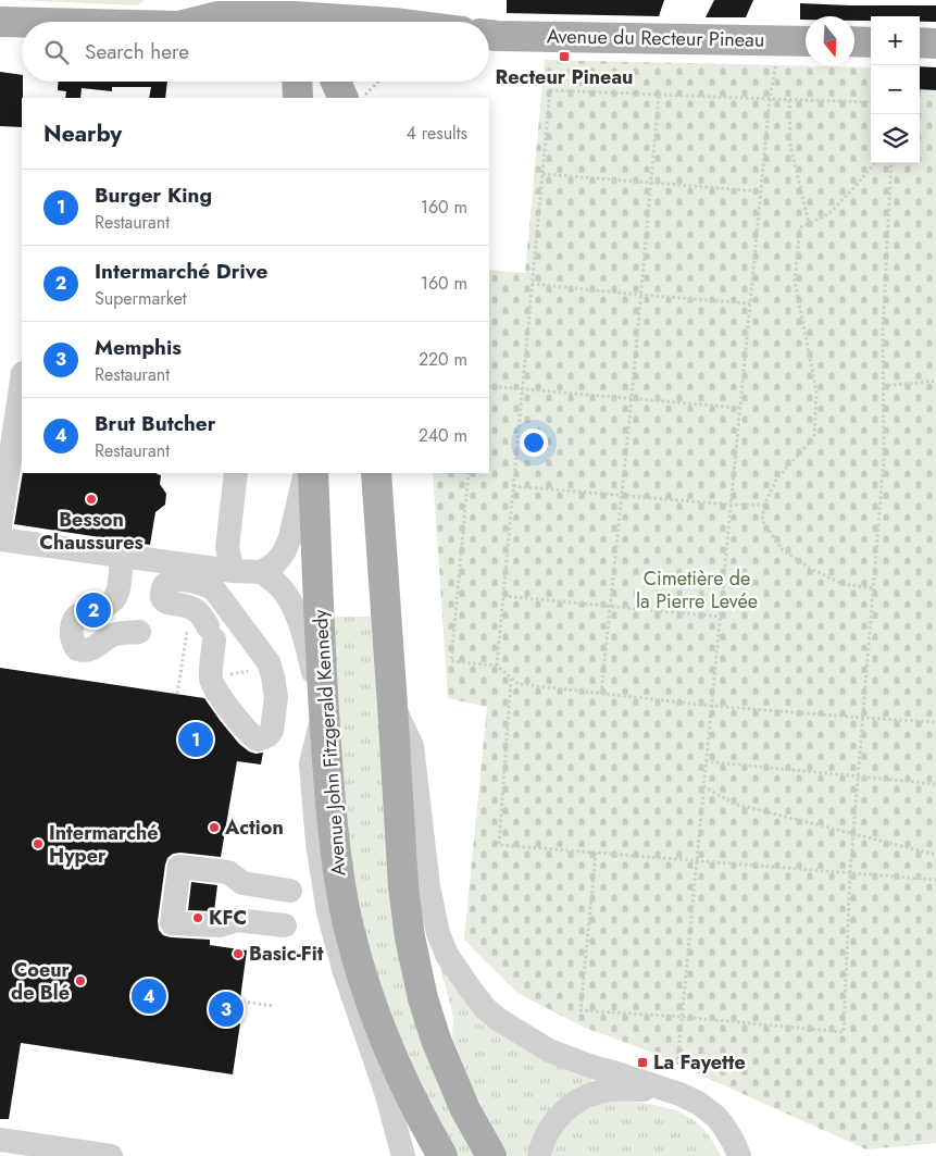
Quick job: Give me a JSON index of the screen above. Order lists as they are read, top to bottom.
{
  "streets": {
    "main road": ["Avenue du Recteur Pineau", "Avenue John Fitzgerald Kennedy"]
  },
  "parks": ["Cimetière de la Pierre Levée"],
  "places": {
    "transit": ["Recteur Pineau", "La Fayette"],
    "other": [
      "Besson Chaussures",
      "Action",
      "Intermarché Hyper",
      "KFC",
      "Basic-Fit",
      "Coeur de Blé"
    ]
  },
  "north": "bottom",
  "page": {
    "map_buttons": ["+", "−"],
    "search": "Search here",
    "heading": ["Nearby", "4 results"],
    "list": [
      {
        "mark": "1",
        "name": "Burger King",
        "note": "Restaurant",
        "value": "160 m"
      },
      {
        "mark": "2",
        "name": "Intermarché Drive",
        "note": "Supermarket",
        "value": "160 m"
      },
      {
        "mark": "3",
        "name": "Memphis",
        "note": "Restaurant",
        "value": "220 m"
      },
      {
        "mark": "4",
        "name": "Brut Butcher",
        "note": "Restaurant",
        "value": "240 m"
      }
    ],
    "pins": [
      "2",
      "1",
      "4",
      "3"
    ]
  }
}
